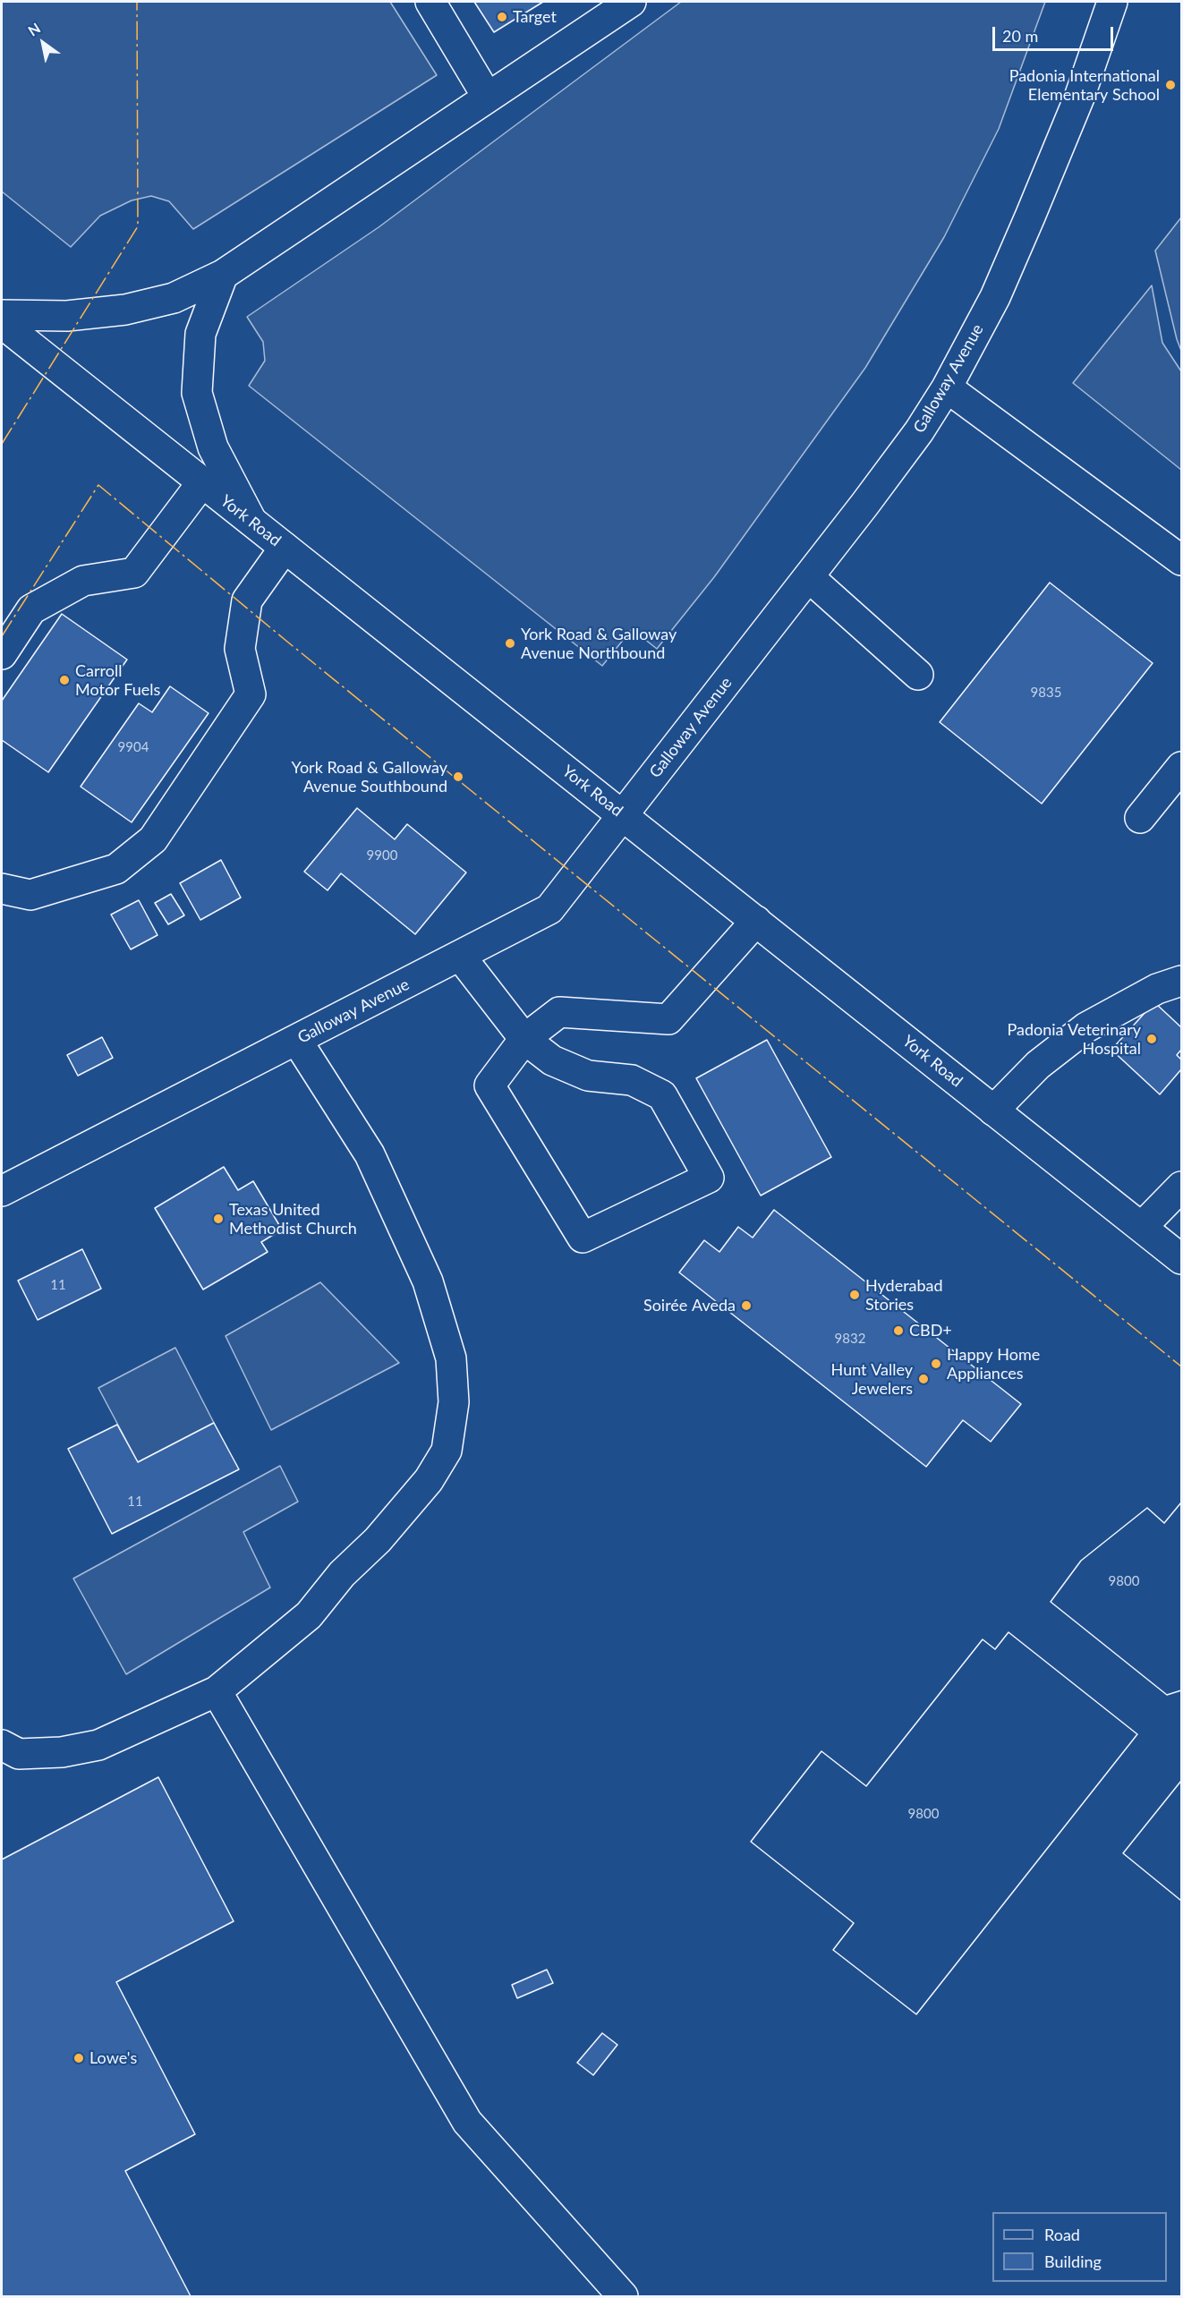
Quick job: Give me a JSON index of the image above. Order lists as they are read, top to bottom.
{
  "streets": {
    "street": ["Galloway Avenue", "York Road"]
  },
  "crossings": [
    ["Galloway Avenue", "York Road"]
  ],
  "places": [
    "Target",
    "Padonia International Elementary School",
    "York Road & Galloway Avenue Northbound",
    "Carroll Motor Fuels",
    "York Road & Galloway Avenue Southbound",
    "Padonia Veterinary Hospital",
    "Texas United Methodist Church",
    "Hyderabad Stories",
    "Soirée Aveda",
    "CBD+",
    "Happy Home Appliances",
    "Hunt Valley Jewelers",
    "Lowe's"
  ],
  "house_numbers": [
    "9835",
    "9904",
    "9900",
    "11",
    "9832",
    "11",
    "9800",
    "9800"
  ],
  "legend": ["Road", "Building"],
  "scale_bar": "20 m",
  "north": "top left"
}
